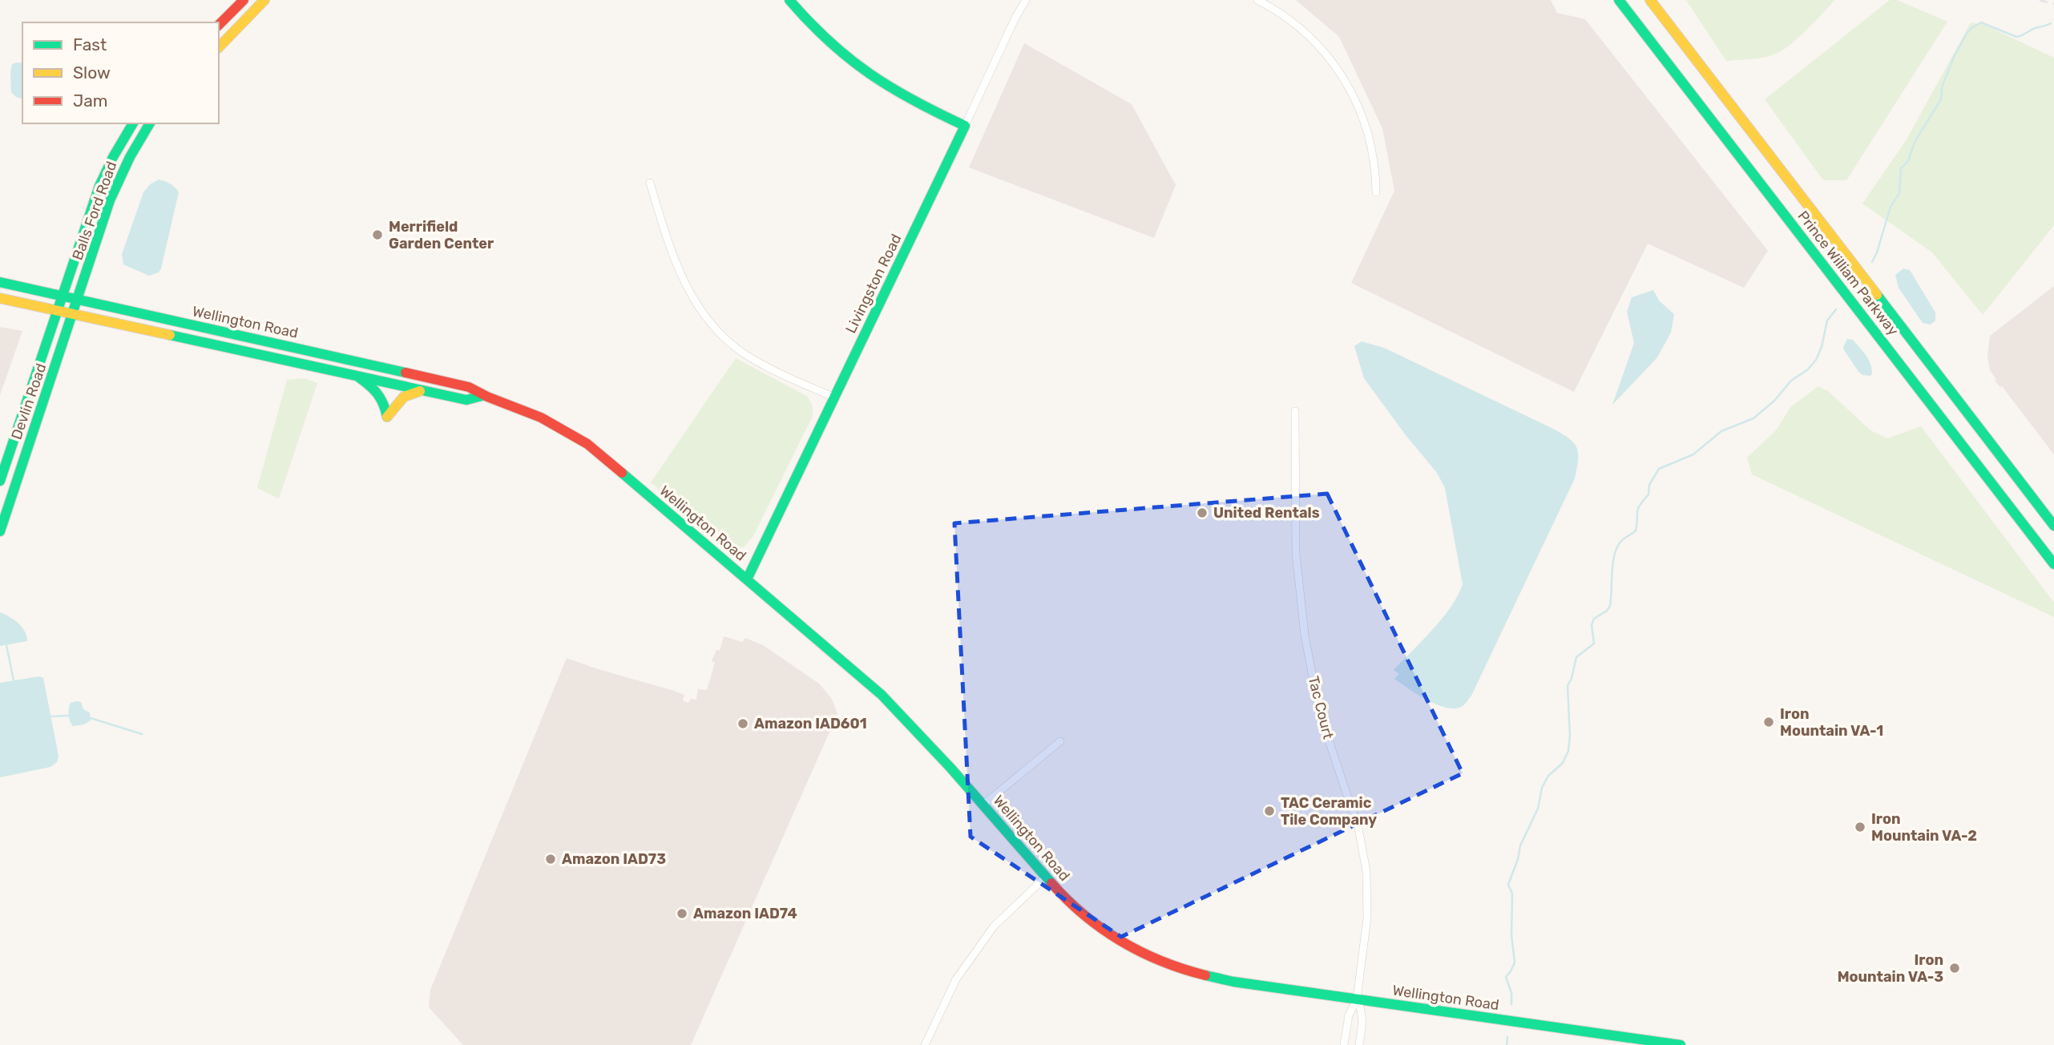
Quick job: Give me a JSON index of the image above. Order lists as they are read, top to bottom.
{
  "streets": {
    "main road": [
      "Balls Ford Road",
      "Prince William Parkway",
      "Livingston Road",
      "Wellington Road",
      "Devlin Road"
    ],
    "street": ["Tac Court"]
  },
  "crossings": [
    ["Balls Ford Road", "Wellington Road"],
    ["Balls Ford Road", "Devlin Road"],
    ["Livingston Road", "Wellington Road"],
    ["Wellington Road", "Devlin Road"],
    ["Wellington Road", "Tac Court"]
  ],
  "places": [
    "Merrifield Garden Center",
    "United Rentals",
    "Iron Mountain VA-1",
    "Amazon IAD601",
    "TAC Ceramic Tile Company",
    "Iron Mountain VA-2",
    "Amazon IAD73",
    "Amazon IAD74",
    "Iron Mountain VA-3"
  ],
  "legend": ["Fast", "Slow", "Jam"]
}
